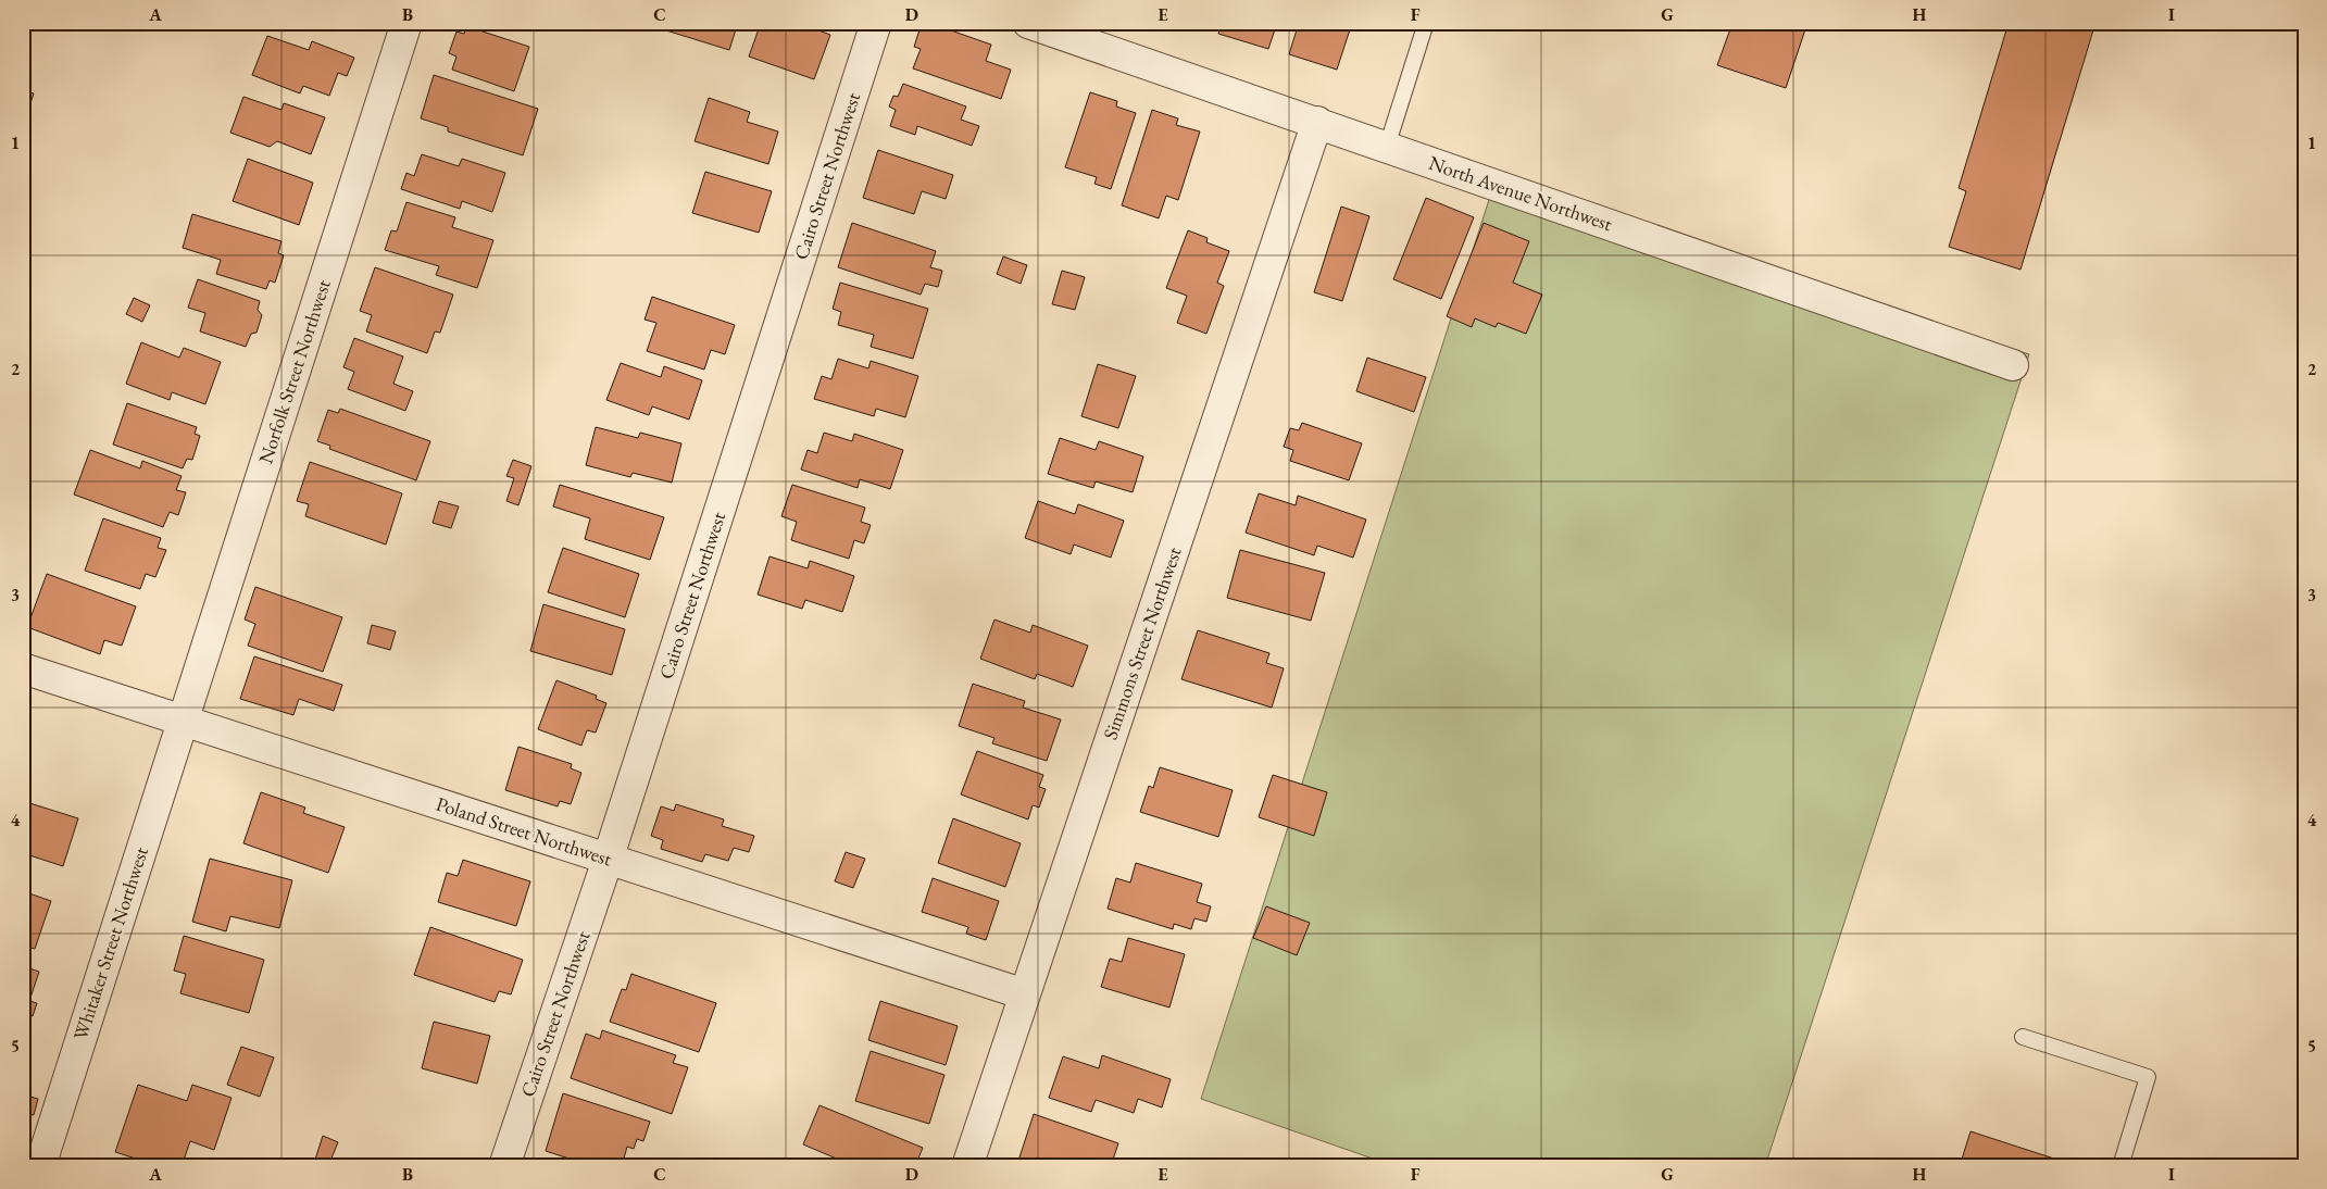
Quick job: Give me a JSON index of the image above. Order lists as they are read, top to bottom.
{
  "streets": {
    "street": [
      "Cairo Street Northwest",
      "North Avenue Northwest",
      "Norfolk Street Northwest",
      "Simmons Street Northwest",
      "Poland Street Northwest",
      "Whitaker Street Northwest"
    ]
  },
  "crossings": [
    ["Cairo Street Northwest", "Poland Street Northwest"],
    ["North Avenue Northwest", "Simmons Street Northwest"],
    ["Norfolk Street Northwest", "Poland Street Northwest"],
    ["Norfolk Street Northwest", "Whitaker Street Northwest"],
    ["Simmons Street Northwest", "Poland Street Northwest"],
    ["Poland Street Northwest", "Whitaker Street Northwest"]
  ],
  "grid": {
    "columns": [
      "A",
      "B",
      "C",
      "D",
      "E",
      "F",
      "G",
      "H",
      "I"
    ],
    "rows": [
      "1",
      "2",
      "3",
      "4",
      "5"
    ]
  }
}
